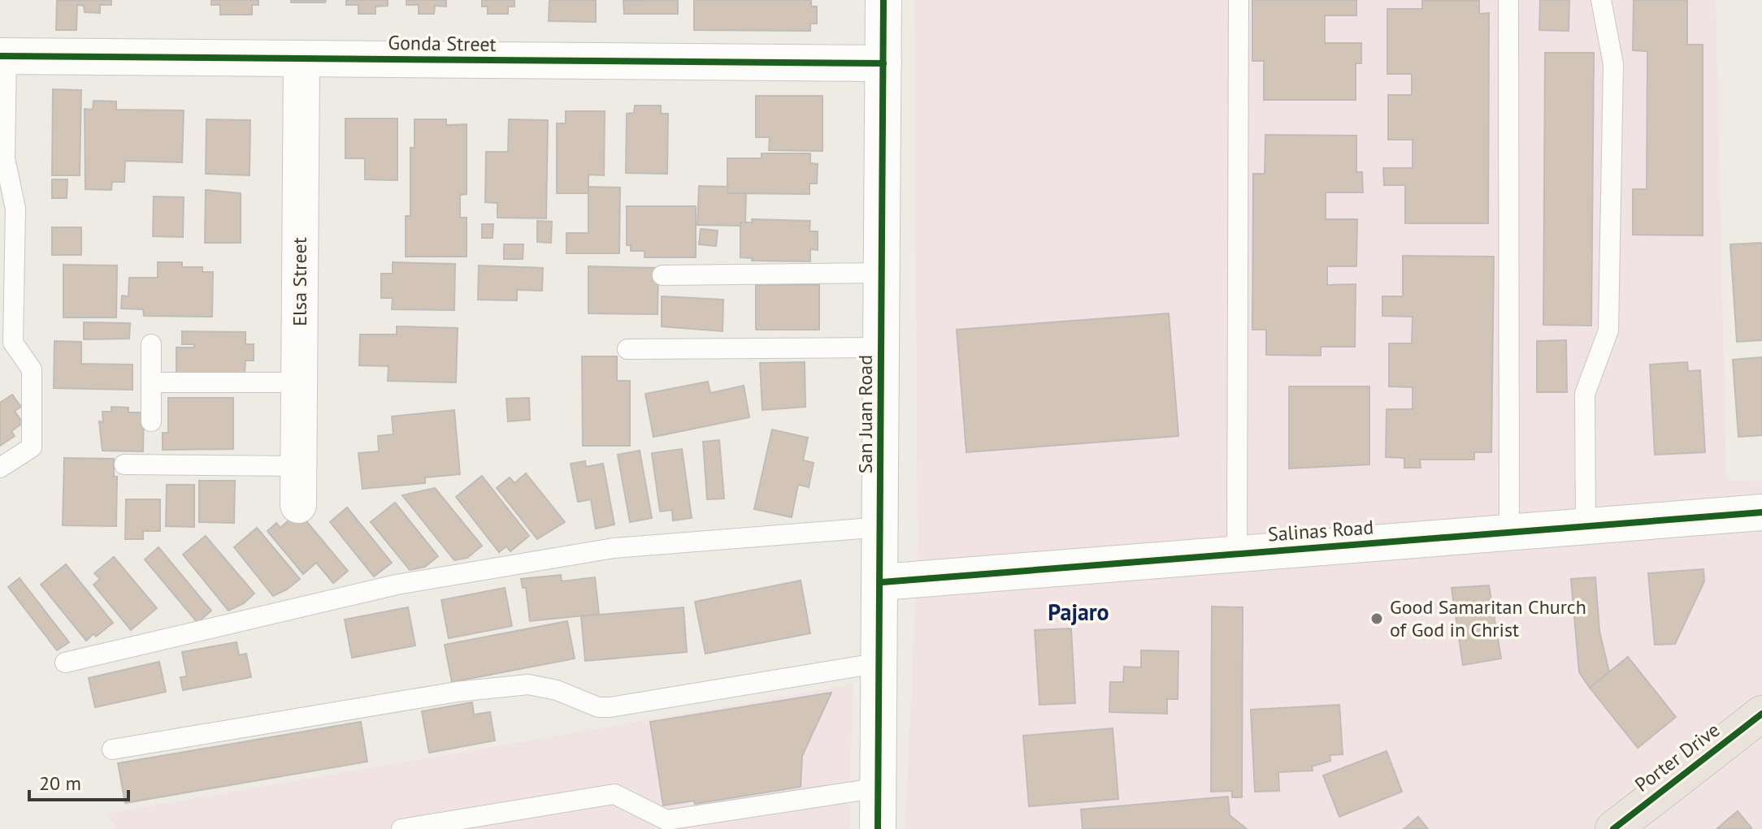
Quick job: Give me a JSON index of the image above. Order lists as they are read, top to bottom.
{
  "streets": {
    "main road": ["Porter Drive"],
    "street": [
      "Gonda Street",
      "Elsa Street",
      "San Juan Road",
      "Salinas Road"
    ]
  },
  "crossings": [
    ["Gonda Street", "Elsa Street"],
    ["Gonda Street", "San Juan Road"],
    ["San Juan Road", "Salinas Road"]
  ],
  "districts": ["Pajaro"],
  "places": ["Good Samaritan Church of God in Christ"],
  "scale_bar": "20 m"
}
